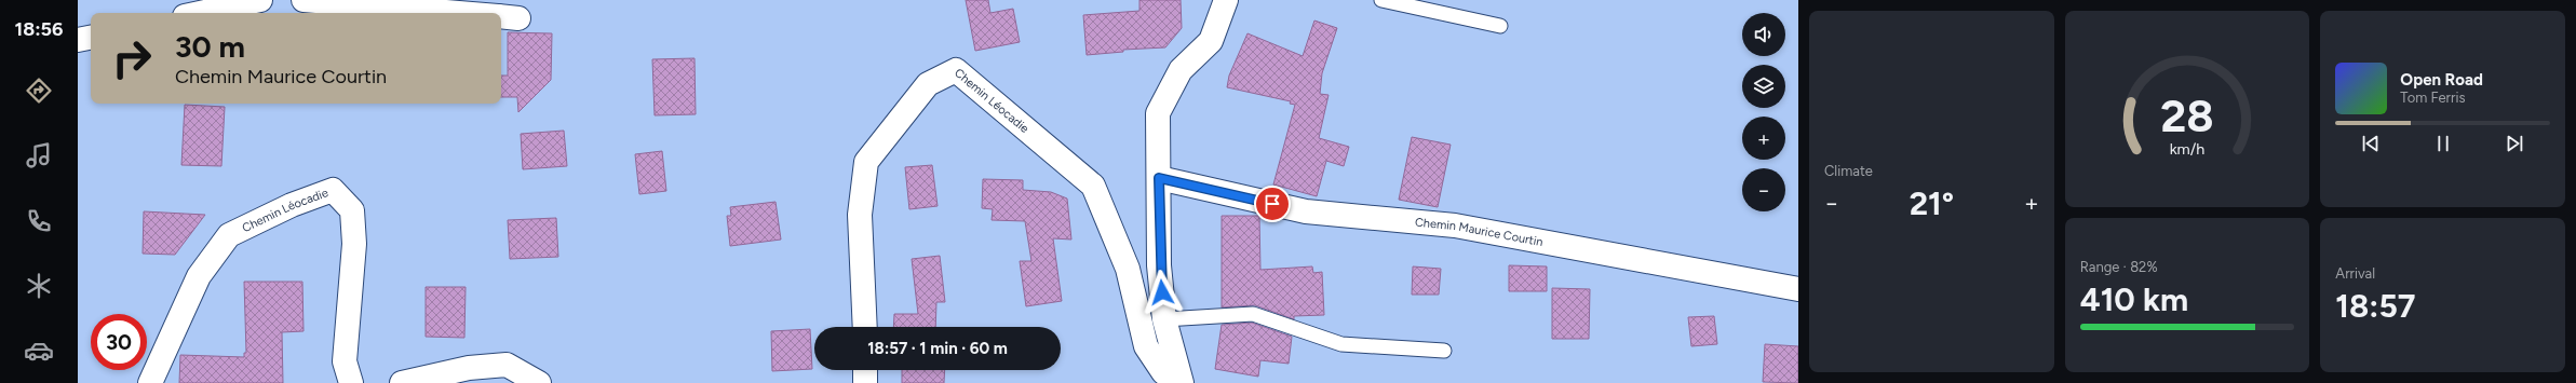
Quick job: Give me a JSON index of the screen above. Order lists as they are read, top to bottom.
{
  "streets": {
    "street": ["Chemin Léocadie", "Chemin Maurice Courtin"]
  },
  "page": {
    "tabs": "18:56",
    "tile": [
      "Climate",
      ["Range · 82%", "410 km"],
      ["Arrival", "18:57"]
    ],
    "map_buttons": ["+", "−"],
    "turn": ["30 m", "Chemin Maurice Courtin"],
    "song": ["Open Road", "Tom Ferris"],
    "heat": ["−", "21°", "+"],
    "limit": "30",
    "trip": "18:57 · 1 min · 60 m",
    "gauge": ["28", "km/h"]
  }
}
